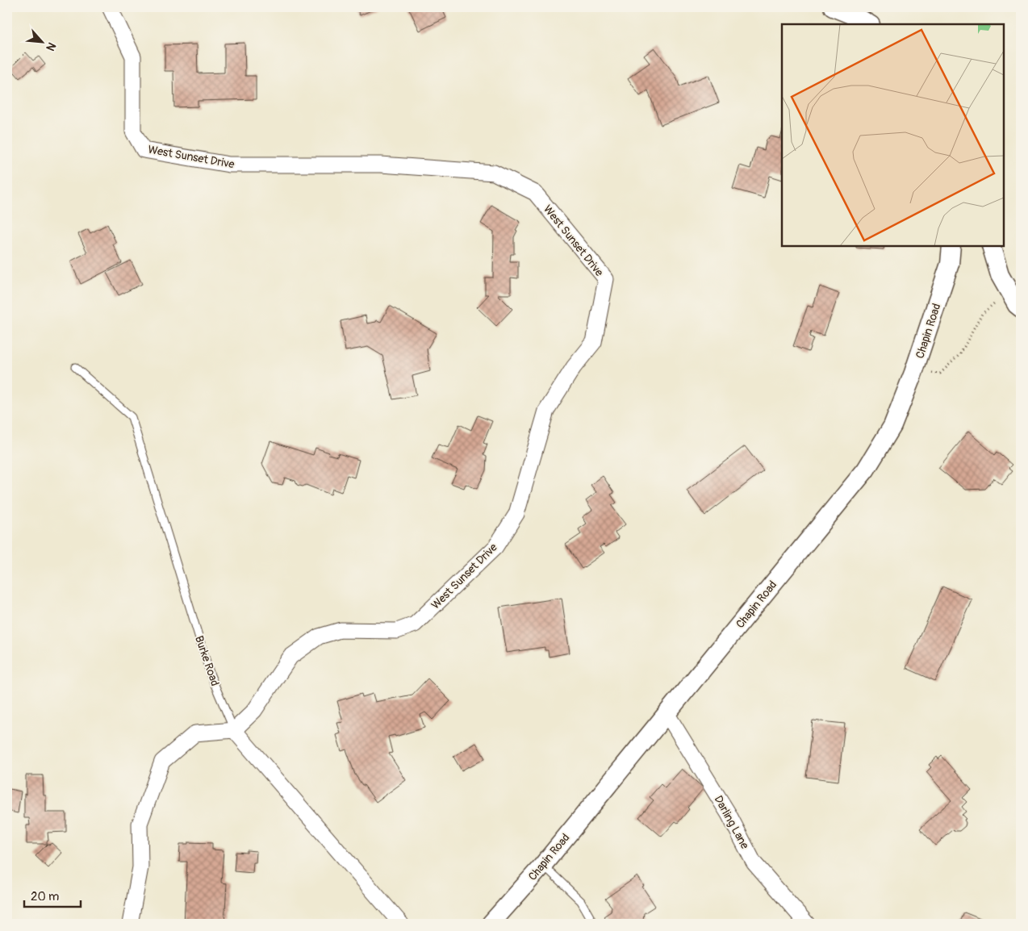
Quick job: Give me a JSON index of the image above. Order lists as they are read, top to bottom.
{
  "streets": {
    "street": [
      "West Sunset Drive",
      "Chapin Road",
      "Burke Road",
      "Darling Lane"
    ]
  },
  "crossings": [
    ["West Sunset Drive", "Burke Road"],
    ["Chapin Road", "Darling Lane"]
  ],
  "scale_bar": "20 m",
  "north": "bottom right"
}
